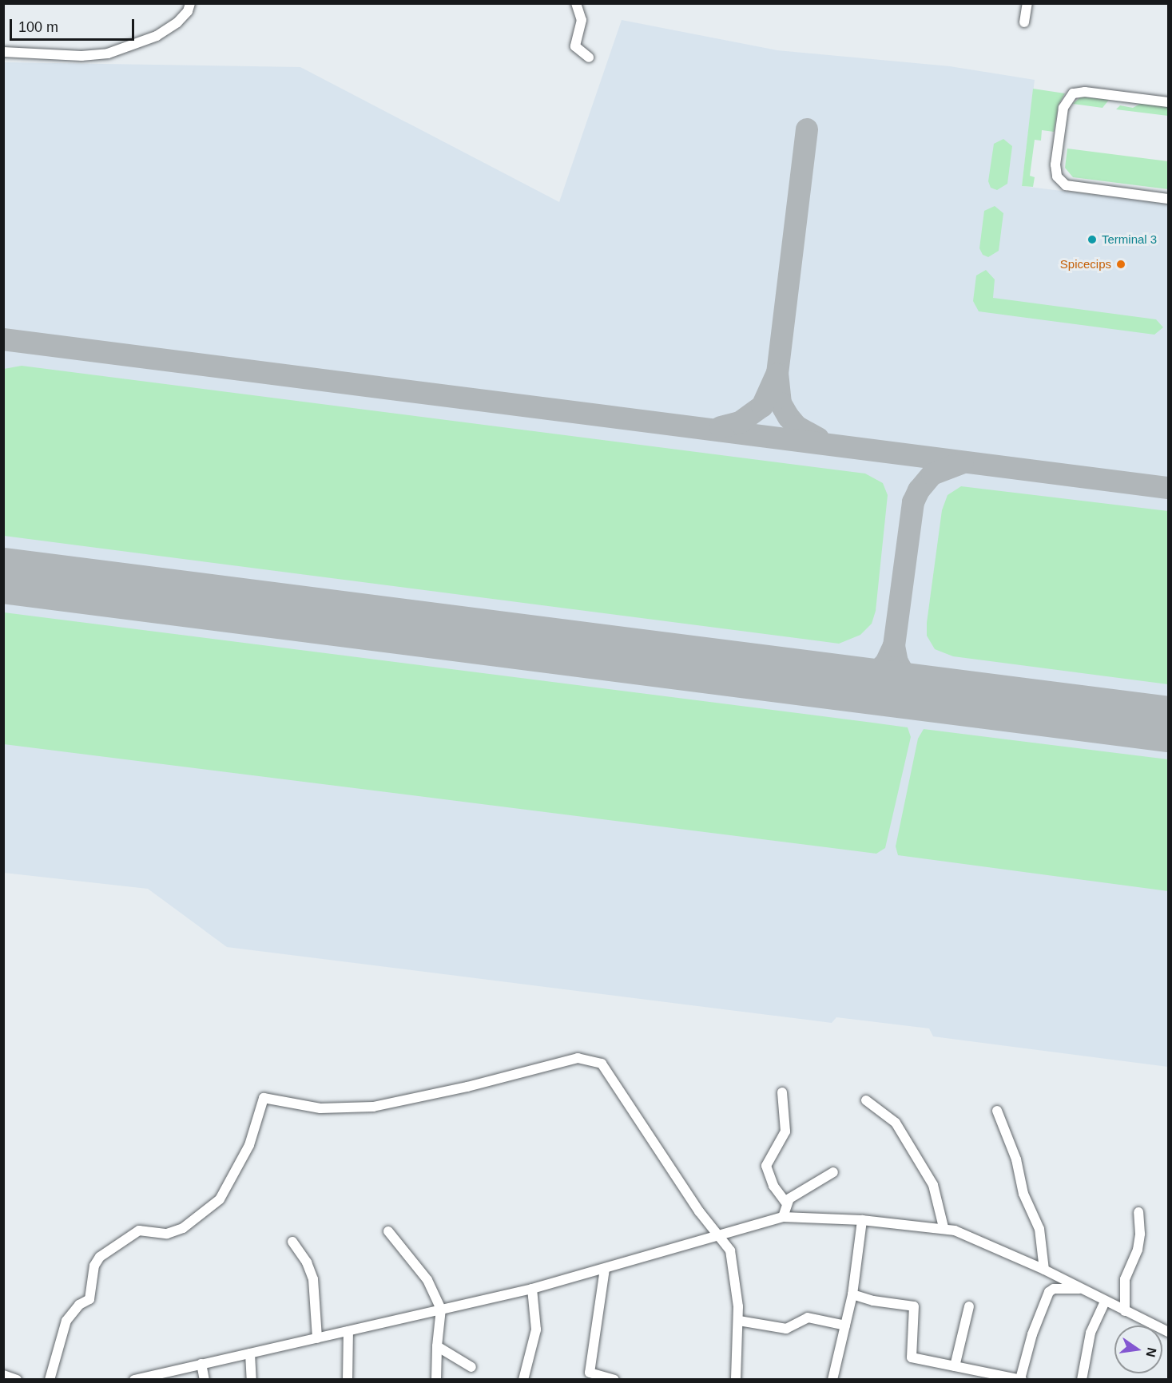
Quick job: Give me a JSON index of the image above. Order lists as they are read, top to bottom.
{
  "places": ["Terminal 3", "Spicecips"],
  "scale_bar": "100 m",
  "north": "right"
}
